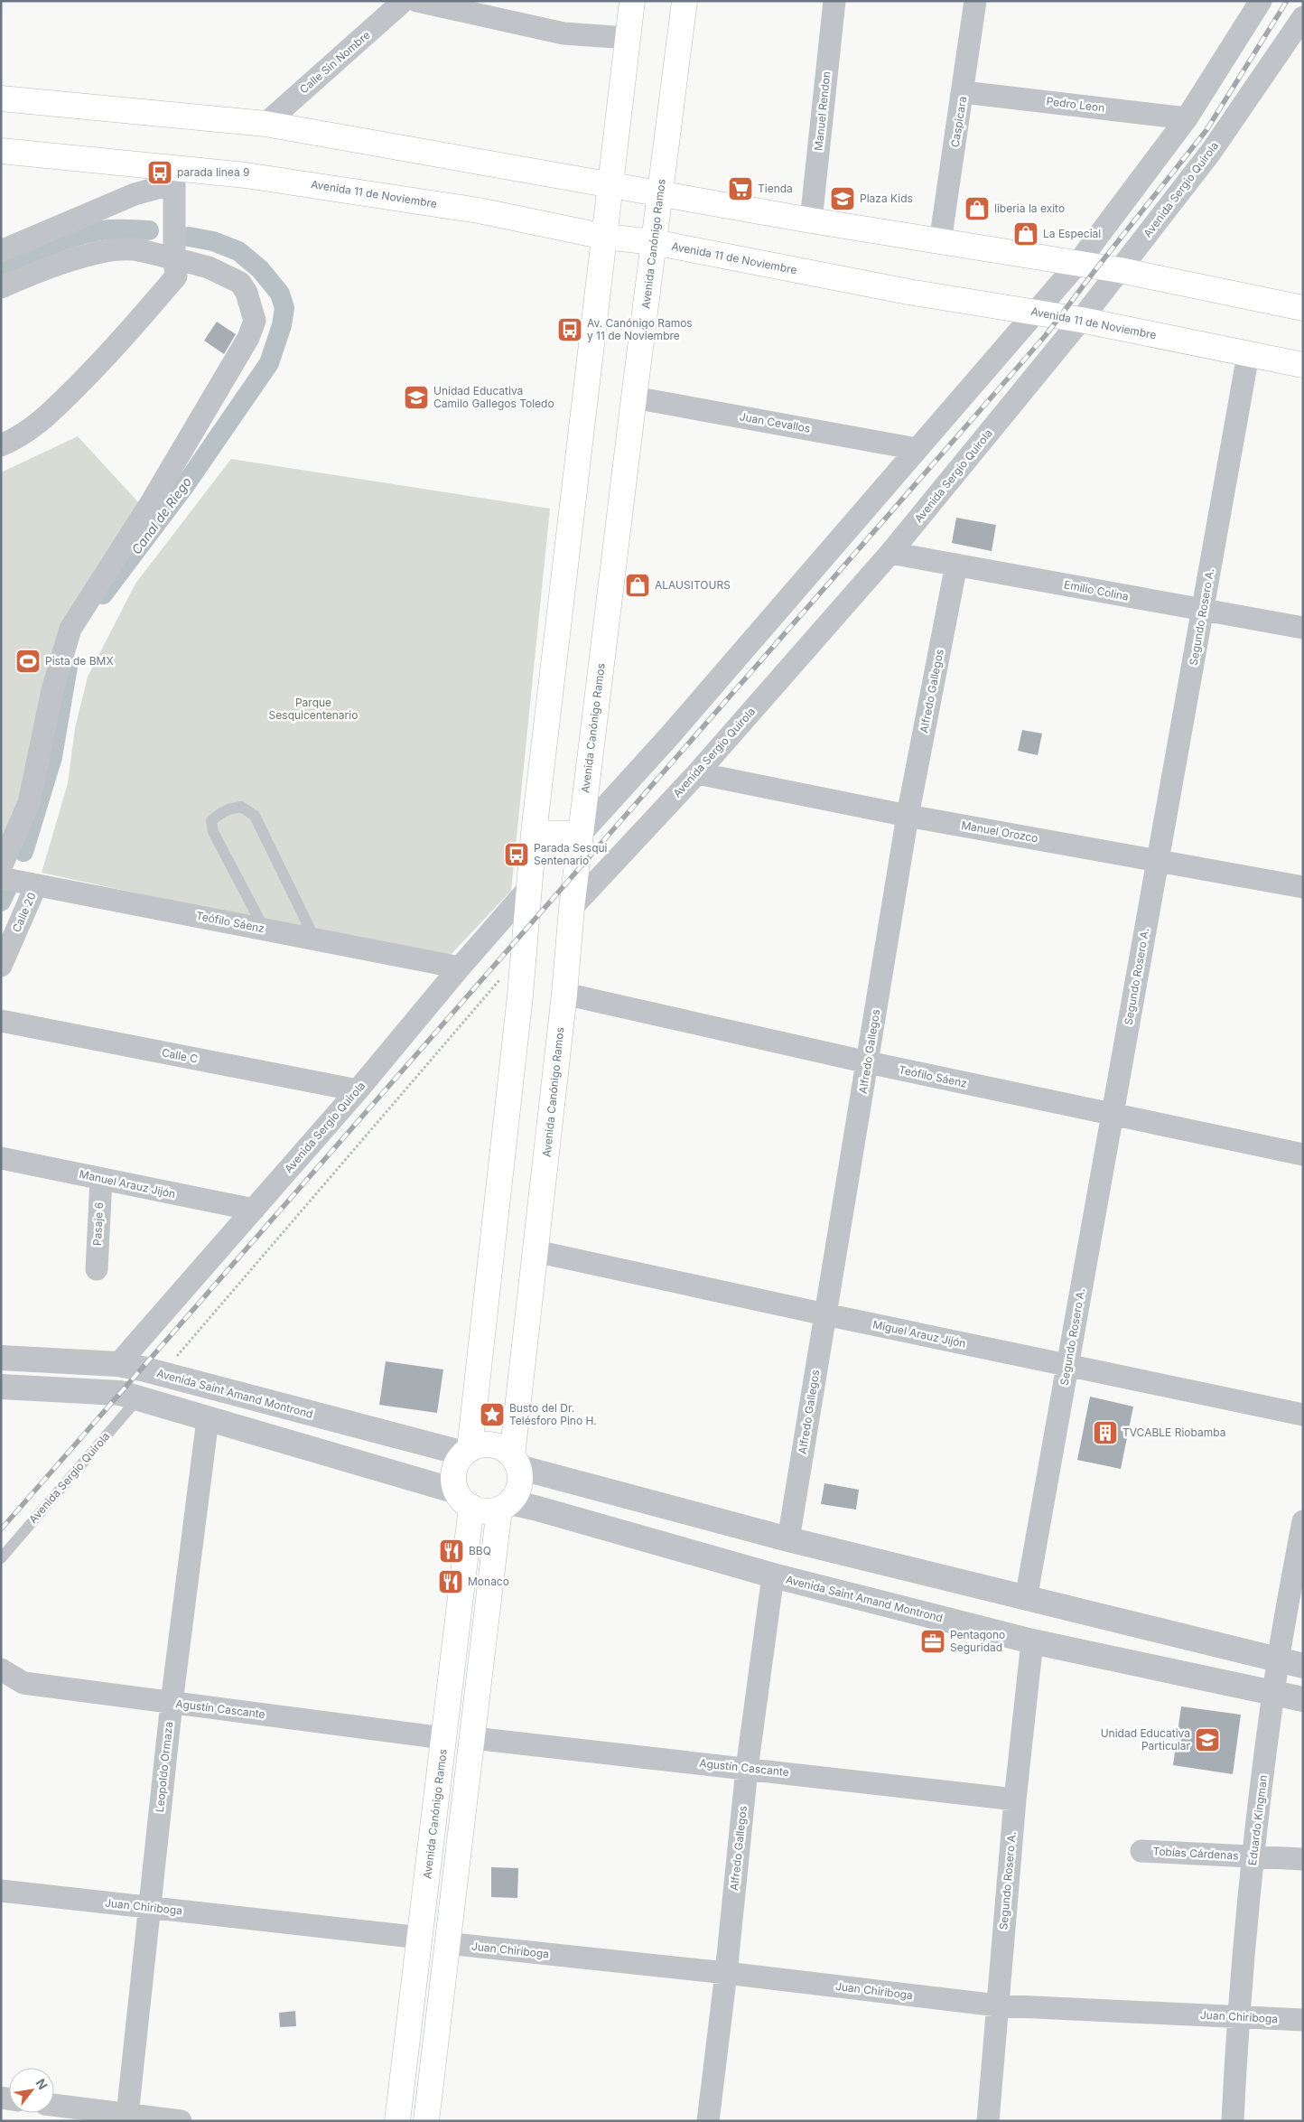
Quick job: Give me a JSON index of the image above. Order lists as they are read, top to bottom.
{
  "streets": {
    "main road": ["Avenida 11 de Noviembre", "Avenida Canónigo Ramos"],
    "street": [
      "Calle Sin Nombre",
      "Pedro Leon",
      "Manuel Rendon",
      "Caspicara",
      "Avenida Sergio Quirola",
      "Juan Cevallos",
      "Emilio Colina",
      "Segundo Rosero A.",
      "Alfredo Gallegos",
      "Manuel Orozco",
      "Calle 20",
      "Teófilo Sáenz",
      "Calle C",
      "Manuel Arauz Jijón",
      "Pasaje 6",
      "Miguel Arauz Jijón",
      "Avenida Saint Amand Montrond",
      "Agustín Cascante",
      "Leopoldo Ormaza",
      "Eduardo Kingman",
      "Tobías Cárdenas",
      "Juan Chiriboga"
    ]
  },
  "crossings": [
    ["Pedro Leon", "Caspicara"],
    ["Avenida Sergio Quirola", "Avenida 11 de Noviembre"],
    ["Avenida Sergio Quirola", "Avenida Canónigo Ramos"],
    ["Avenida Sergio Quirola", "Emilio Colina"],
    ["Avenida Sergio Quirola", "Manuel Orozco"],
    ["Avenida Sergio Quirola", "Teófilo Sáenz"],
    ["Avenida Sergio Quirola", "Calle C"],
    ["Avenida Sergio Quirola", "Manuel Arauz Jijón"],
    ["Avenida Sergio Quirola", "Avenida Saint Amand Montrond"],
    ["Avenida 11 de Noviembre", "Avenida Canónigo Ramos"],
    ["Avenida 11 de Noviembre", "Segundo Rosero A."],
    ["Avenida Canónigo Ramos", "Juan Cevallos"],
    ["Avenida Canónigo Ramos", "Teófilo Sáenz"],
    ["Avenida Canónigo Ramos", "Miguel Arauz Jijón"],
    ["Avenida Canónigo Ramos", "Avenida Saint Amand Montrond"],
    ["Avenida Canónigo Ramos", "Agustín Cascante"],
    ["Avenida Canónigo Ramos", "Juan Chiriboga"],
    ["Emilio Colina", "Segundo Rosero A."],
    ["Emilio Colina", "Alfredo Gallegos"],
    ["Segundo Rosero A.", "Manuel Orozco"],
    ["Segundo Rosero A.", "Teófilo Sáenz"],
    ["Segundo Rosero A.", "Miguel Arauz Jijón"],
    ["Segundo Rosero A.", "Avenida Saint Amand Montrond"],
    ["Segundo Rosero A.", "Agustín Cascante"],
    ["Segundo Rosero A.", "Juan Chiriboga"],
    ["Alfredo Gallegos", "Manuel Orozco"],
    ["Alfredo Gallegos", "Teófilo Sáenz"],
    ["Alfredo Gallegos", "Miguel Arauz Jijón"],
    ["Alfredo Gallegos", "Avenida Saint Amand Montrond"],
    ["Alfredo Gallegos", "Agustín Cascante"],
    ["Alfredo Gallegos", "Juan Chiriboga"],
    ["Calle 20", "Teófilo Sáenz"],
    ["Manuel Arauz Jijón", "Pasaje 6"],
    ["Avenida Saint Amand Montrond", "Eduardo Kingman"],
    ["Agustín Cascante", "Leopoldo Ormaza"],
    ["Leopoldo Ormaza", "Juan Chiriboga"],
    ["Eduardo Kingman", "Tobías Cárdenas"],
    ["Eduardo Kingman", "Juan Chiriboga"]
  ],
  "water": ["Canal de Riego"],
  "parks": ["Parque Sesquicentenario"],
  "places": {
    "bus stop": ["parada linea 9", "Av. Canónigo Ramos y 11 de Noviembre", "Parada Sesqui Sentenario"],
    "supermarket": ["Tienda"],
    "school or university": ["Plaza Kids", "Unidad Educativa Camilo Gallegos Toledo", "Unidad Educativa Particular"],
    "shop": ["liberia la exito", "La Especial", "ALAUSITOURS"],
    "sports": ["Pista de BMX"],
    "place": ["Busto del Dr. Telésforo Pino H."],
    "building": ["TVCABLE Riobamba"],
    "restaurant": ["BBQ", "Monaco"],
    "office": ["Pentagono Seguridad"]
  },
  "north": "top right"
}
